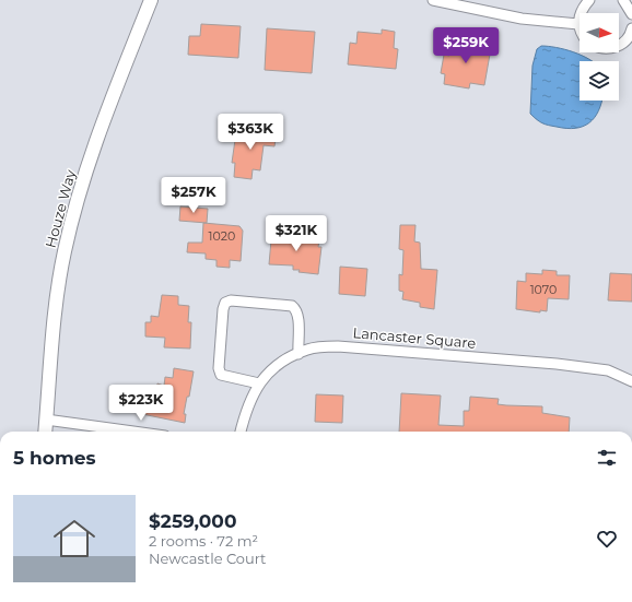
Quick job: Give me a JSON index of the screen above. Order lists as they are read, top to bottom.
{
  "streets": {
    "street": ["Houze Way", "Lancaster Square"]
  },
  "house_numbers": ["1020", "1070"],
  "north": "right",
  "page": {
    "price": [
      "$259K",
      "$363K",
      "$257K",
      "$321K",
      "$223K"
    ],
    "heading": "5 homes",
    "list": [
      {
        "name": "$259,000",
        "note": "2 rooms · 72 m² · Newcastle Court"
      }
    ]
  }
}
